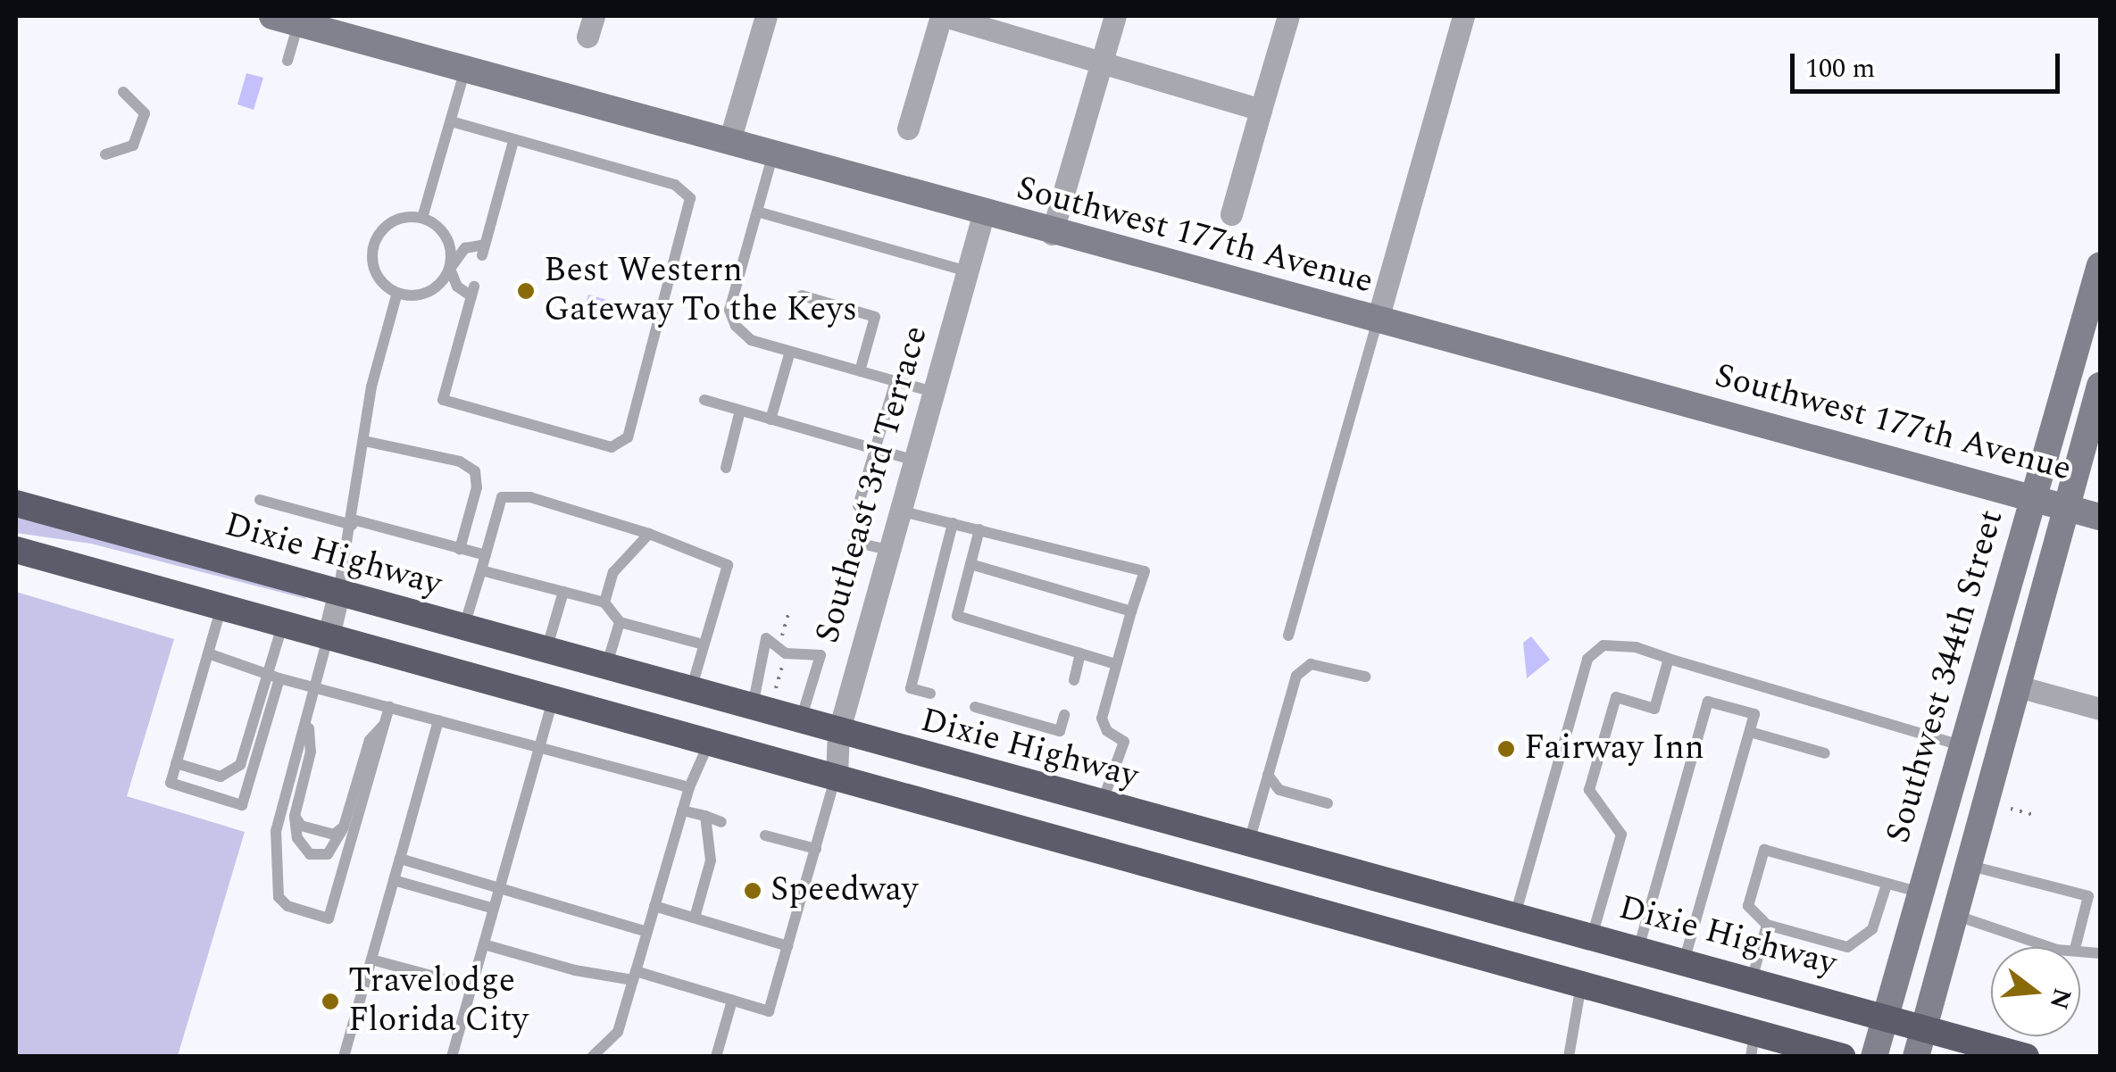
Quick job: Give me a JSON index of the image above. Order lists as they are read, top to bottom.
{
  "streets": {
    "highway": ["Dixie Highway"],
    "main road": ["Southwest 177th Avenue", "Southwest 344th Street"],
    "street": ["Southeast 3rd Terrace"]
  },
  "crossings": [
    ["Southwest 177th Avenue", "Southeast 3rd Terrace"],
    ["Southwest 177th Avenue", "Southwest 344th Street"],
    ["Southeast 3rd Terrace", "Dixie Highway"],
    ["Dixie Highway", "Southwest 344th Street"]
  ],
  "places": [
    "Best Western Gateway To the Keys",
    "Fairway Inn",
    "Speedway",
    "Travelodge Florida City"
  ],
  "scale_bar": "100 m",
  "north": "right"
}
